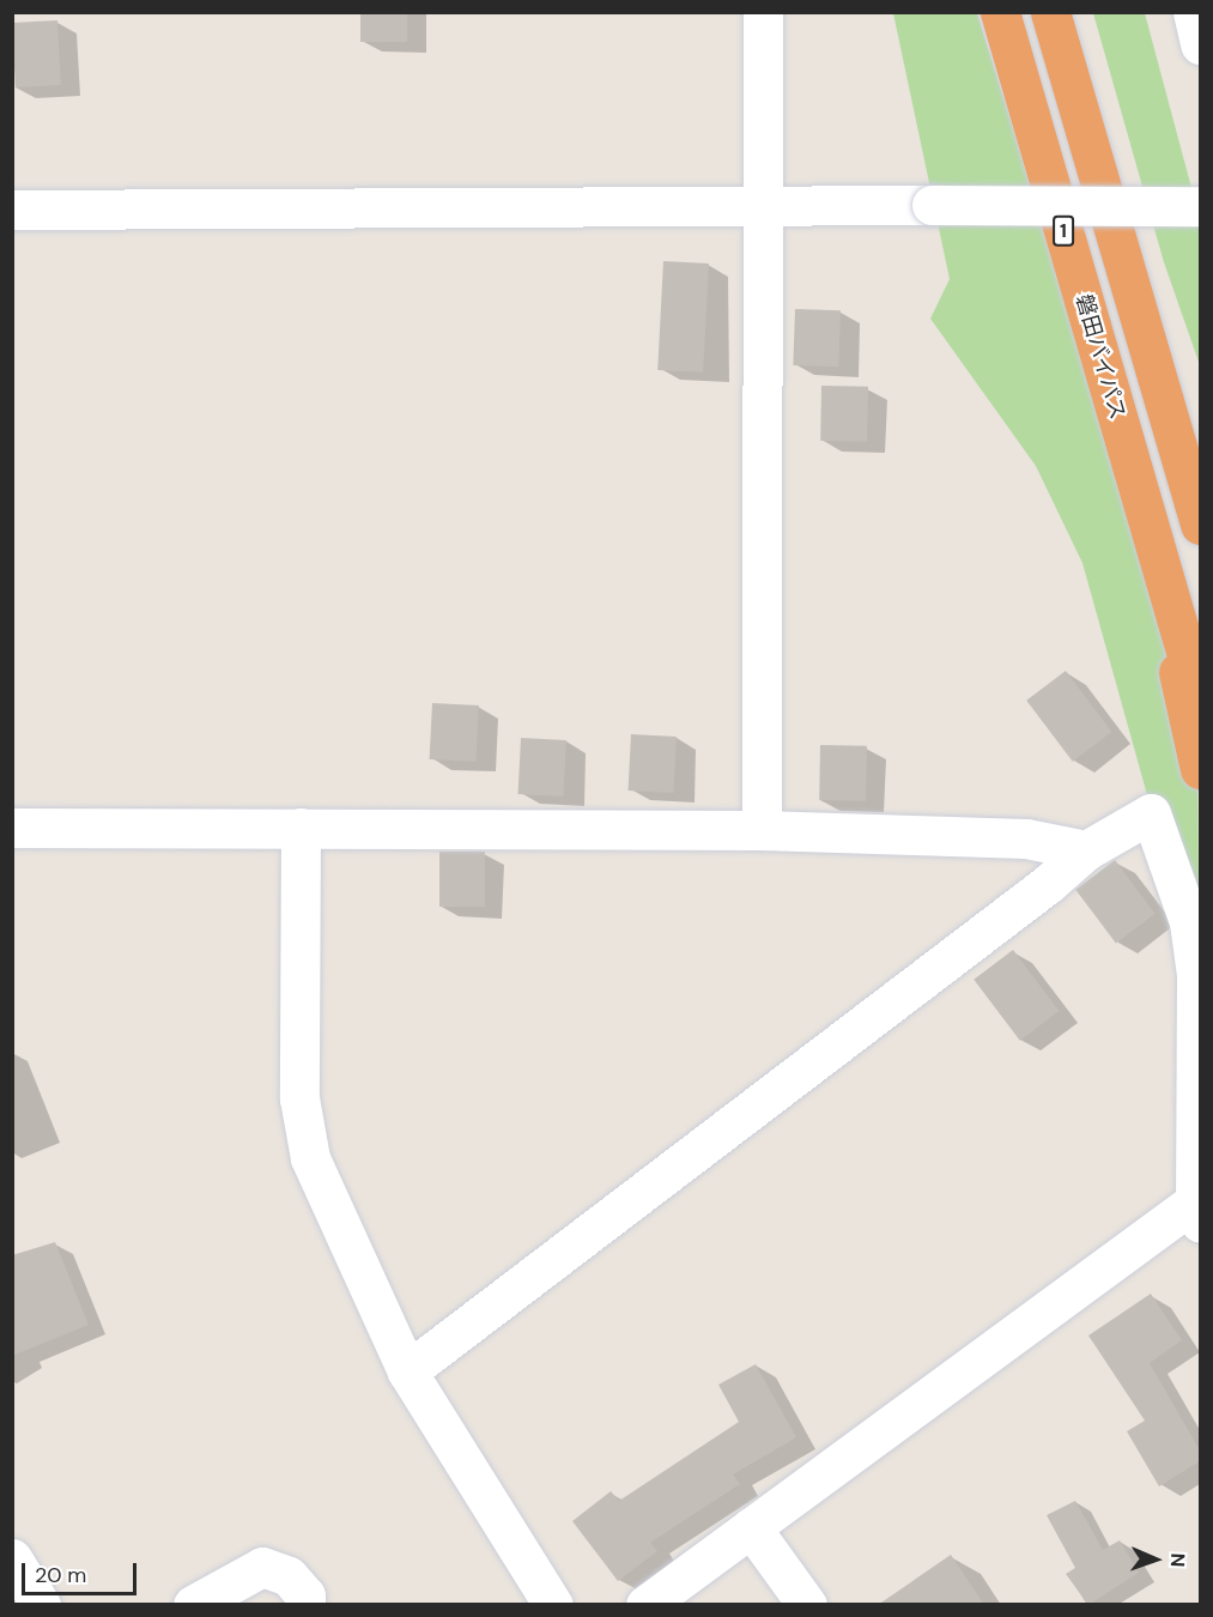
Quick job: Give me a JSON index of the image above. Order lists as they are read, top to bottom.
{
  "streets": {
    "highway": ["1", "磐田バイパス"]
  },
  "scale_bar": "20 m",
  "north": "right"
}
